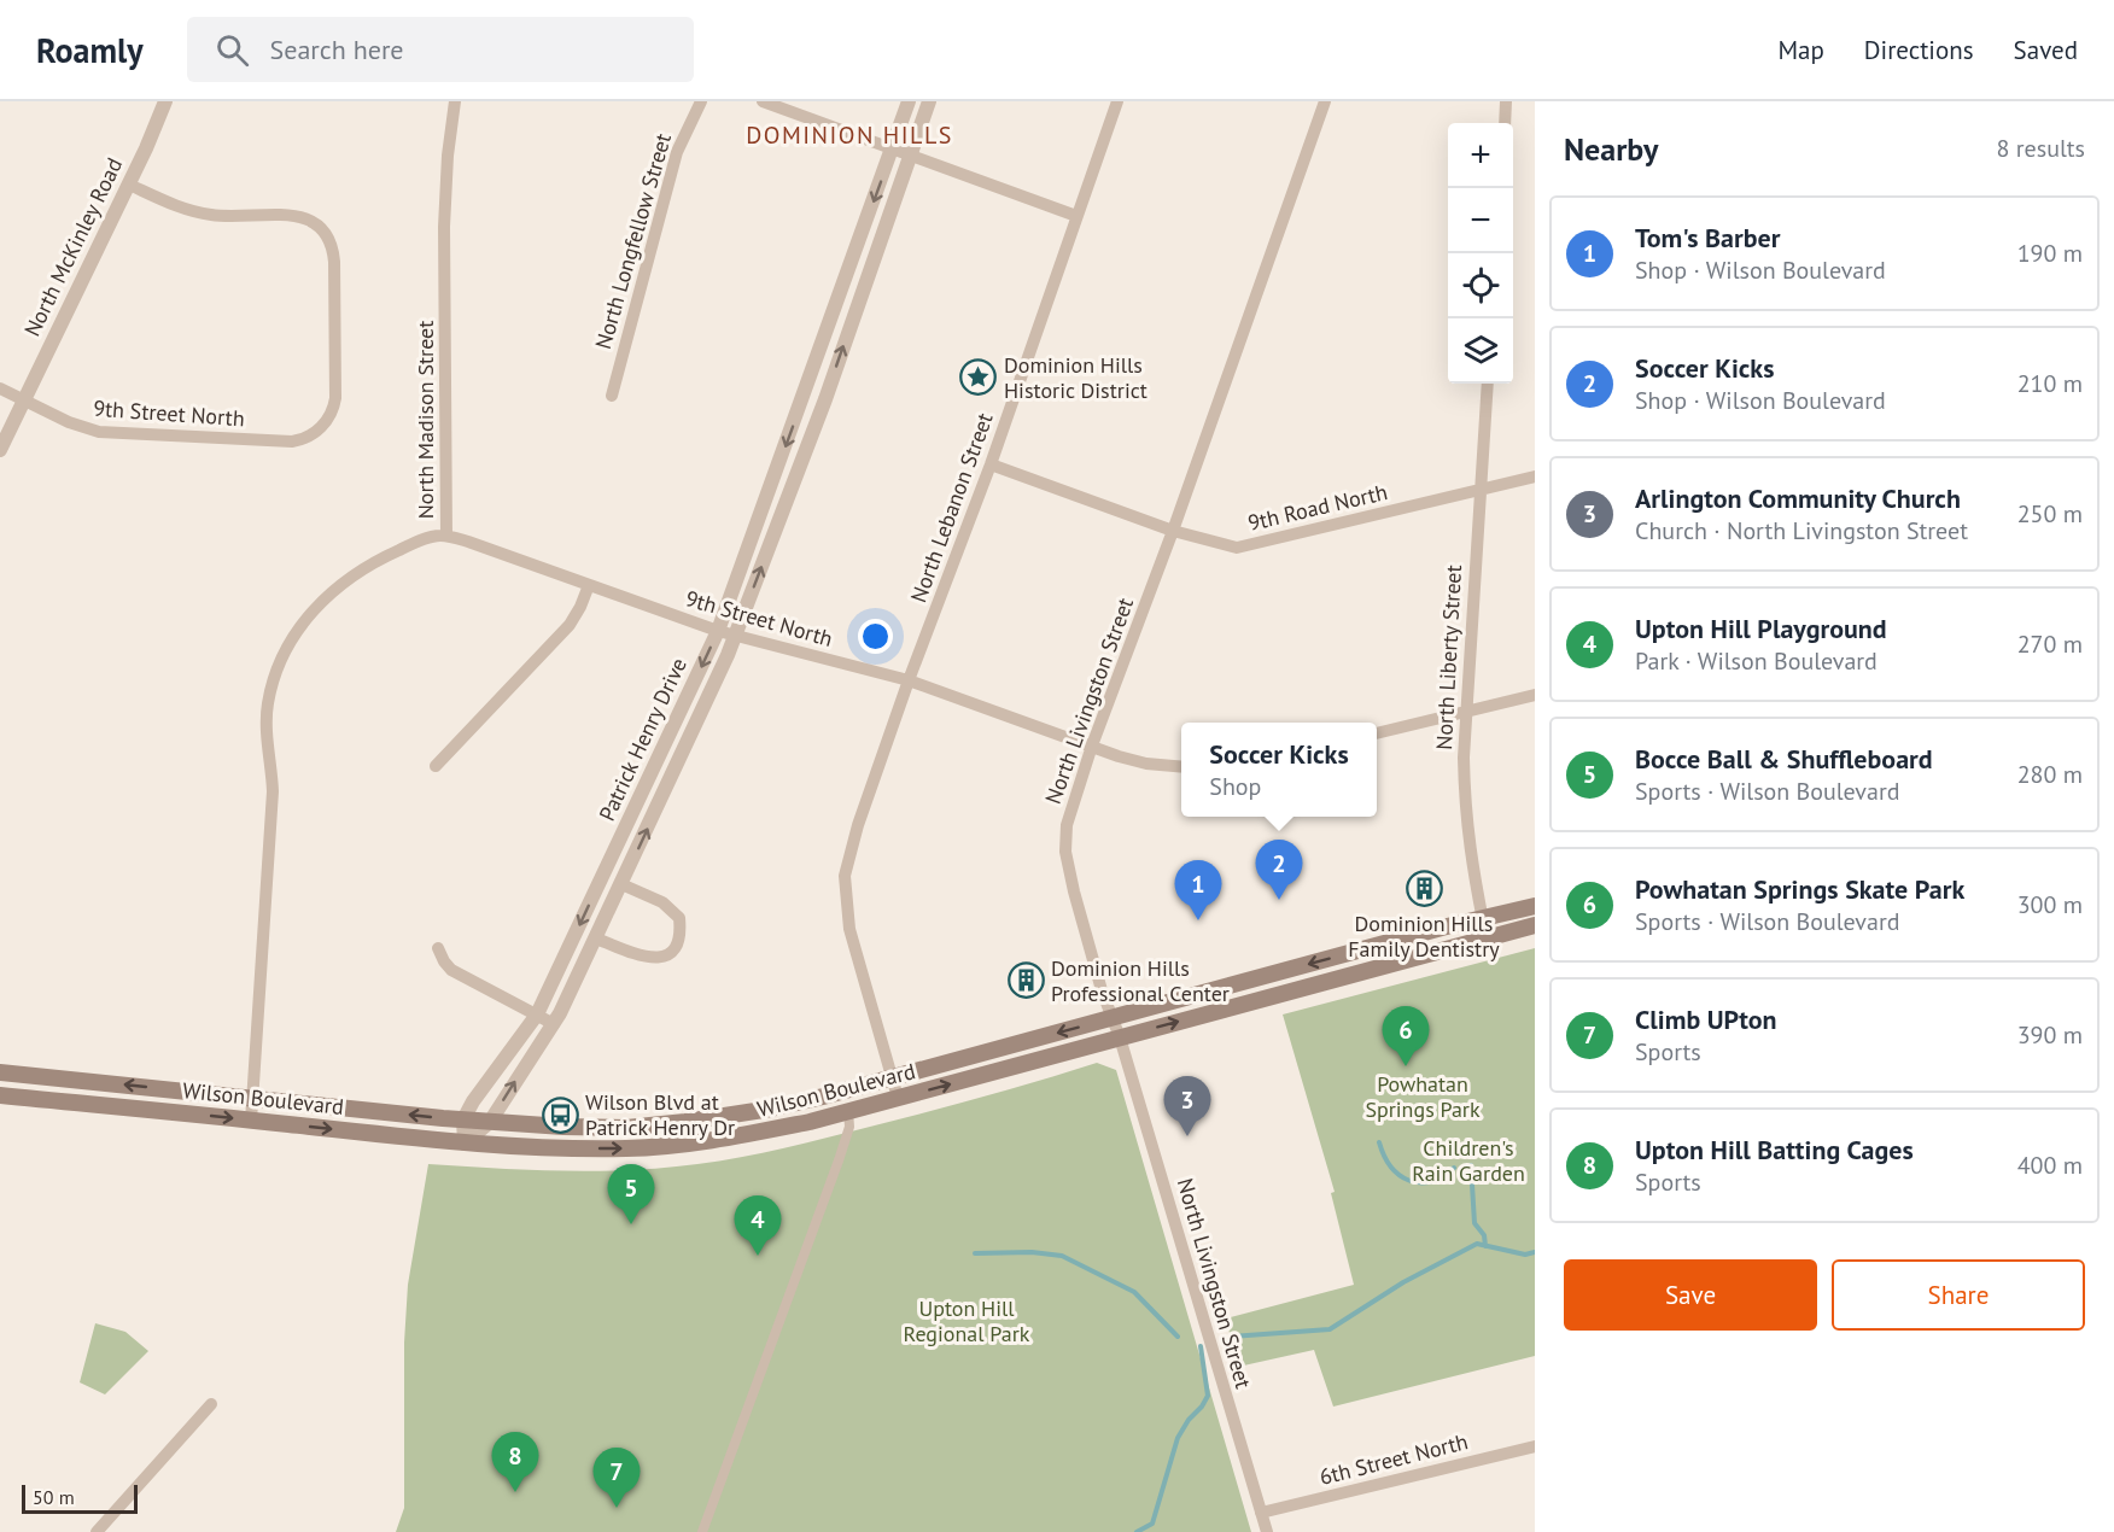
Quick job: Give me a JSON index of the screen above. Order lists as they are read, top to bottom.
{
  "streets": {
    "main road": ["Wilson Boulevard"],
    "street": [
      "North Longfellow Street",
      "North McKinley Road",
      "9th Street North",
      "North Madison Street",
      "North Lebanon Street",
      "9th Road North",
      "North Liberty Street",
      "North Livingston Street",
      "Patrick Henry Drive",
      "6th Street North"
    ]
  },
  "crossings": [
    ["North McKinley Road", "9th Street North"],
    ["9th Street North", "North Madison Street"],
    ["9th Street North", "North Lebanon Street"],
    ["9th Street North", "North Livingston Street"],
    ["9th Street North", "Patrick Henry Drive"],
    ["North Madison Street", "Wilson Boulevard"],
    ["North Lebanon Street", "9th Road North"],
    ["North Lebanon Street", "Wilson Boulevard"],
    ["9th Road North", "North Liberty Street"],
    ["9th Road North", "North Livingston Street"],
    ["North Liberty Street", "Wilson Boulevard"],
    ["North Livingston Street", "Wilson Boulevard"],
    ["North Livingston Street", "6th Street North"],
    ["Patrick Henry Drive", "Wilson Boulevard"]
  ],
  "districts": ["DOMINION HILLS"],
  "parks": ["Powhatan Springs Park", "Children's Rain Garden", "Upton Hill Regional Park"],
  "places": {
    "place": ["Dominion Hills Historic District"],
    "building": ["Dominion Hills Family Dentistry", "Dominion Hills Professional Center"],
    "bus stop": ["Wilson Blvd at Patrick Henry Dr"]
  },
  "scale_bar": "50 m",
  "page": {
    "header": "Roamly",
    "search": "Search here",
    "nav": ["Map", "Directions", "Saved"],
    "heading": ["Nearby", "8 results"],
    "map_buttons": ["+", "−"],
    "list": [
      {
        "mark": "1",
        "name": "Tom's Barber",
        "note": "Shop · Wilson Boulevard",
        "value": "190 m"
      },
      {
        "mark": "2",
        "name": "Soccer Kicks",
        "note": "Shop · Wilson Boulevard",
        "value": "210 m"
      },
      {
        "mark": "3",
        "name": "Arlington Community Church",
        "note": "Church · North Livingston Street",
        "value": "250 m"
      },
      {
        "mark": "4",
        "name": "Upton Hill Playground",
        "note": "Park · Wilson Boulevard",
        "value": "270 m"
      },
      {
        "mark": "5",
        "name": "Bocce Ball & Shuffleboard",
        "note": "Sports · Wilson Boulevard",
        "value": "280 m"
      },
      {
        "mark": "6",
        "name": "Powhatan Springs Skate Park",
        "note": "Sports · Wilson Boulevard",
        "value": "300 m"
      },
      {
        "mark": "7",
        "name": "Climb UPton",
        "note": "Sports",
        "value": "390 m"
      },
      {
        "mark": "8",
        "name": "Upton Hill Batting Cages",
        "note": "Sports",
        "value": "400 m"
      }
    ],
    "popup": ["Soccer Kicks", "Shop"],
    "pins": [
      "2",
      "1",
      "6",
      "3",
      "5",
      "4",
      "8",
      "7"
    ],
    "buttons": ["Save", "Share"],
    "scale": "50 m"
  }
}
